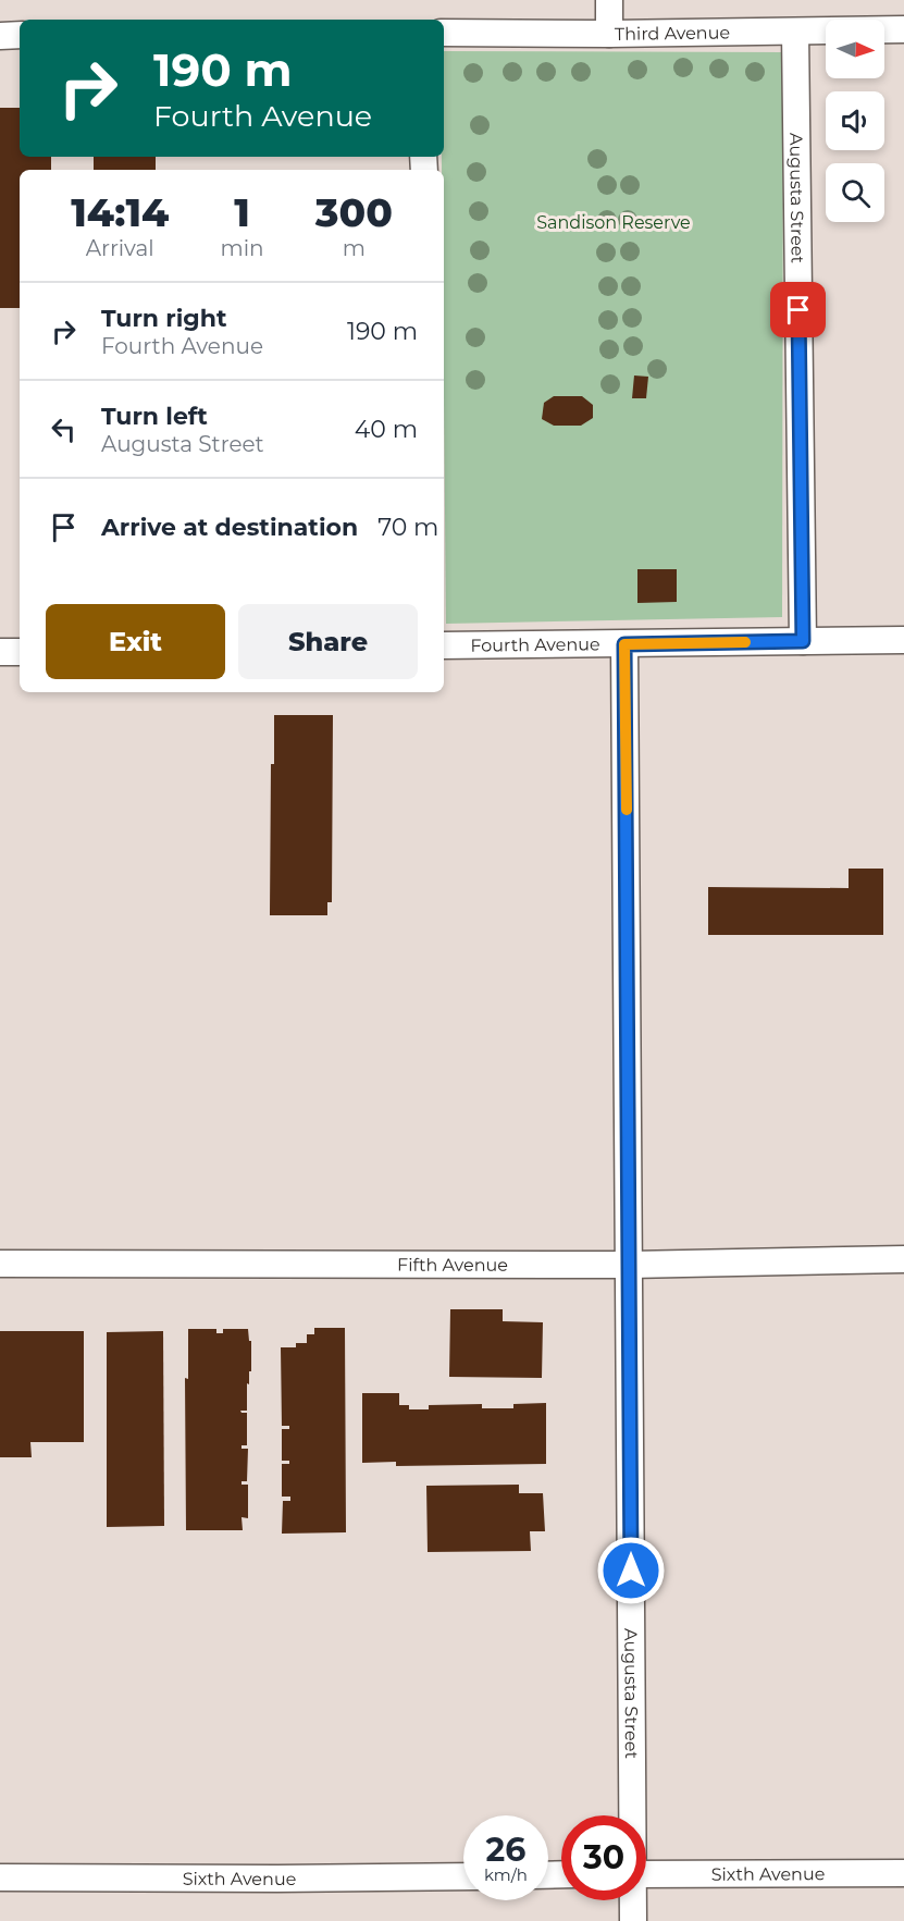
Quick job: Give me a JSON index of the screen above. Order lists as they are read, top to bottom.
{
  "streets": {
    "street": [
      "Third Avenue",
      "Augusta Street",
      "Fourth Avenue",
      "Fifth Avenue",
      "Sixth Avenue"
    ]
  },
  "crossings": [
    ["Third Avenue", "Augusta Street"],
    ["Augusta Street", "Fourth Avenue"],
    ["Augusta Street", "Fifth Avenue"]
  ],
  "parks": ["Sandison Reserve"],
  "north": "right",
  "page": {
    "turn": ["190 m", "Fourth Avenue"],
    "eta": [
      "14:14",
      "Arrival",
      "1",
      "min",
      "300",
      "m"
    ],
    "list": [
      {
        "name": "Turn right",
        "note": "Fourth Avenue",
        "value": "190 m"
      },
      {
        "name": "Turn left",
        "note": "Augusta Street",
        "value": "40 m"
      },
      {
        "name": "Arrive at destination",
        "value": "70 m"
      }
    ],
    "buttons": ["Exit", "Share"],
    "speed": "26 km/h",
    "limit": "30"
  }
}
